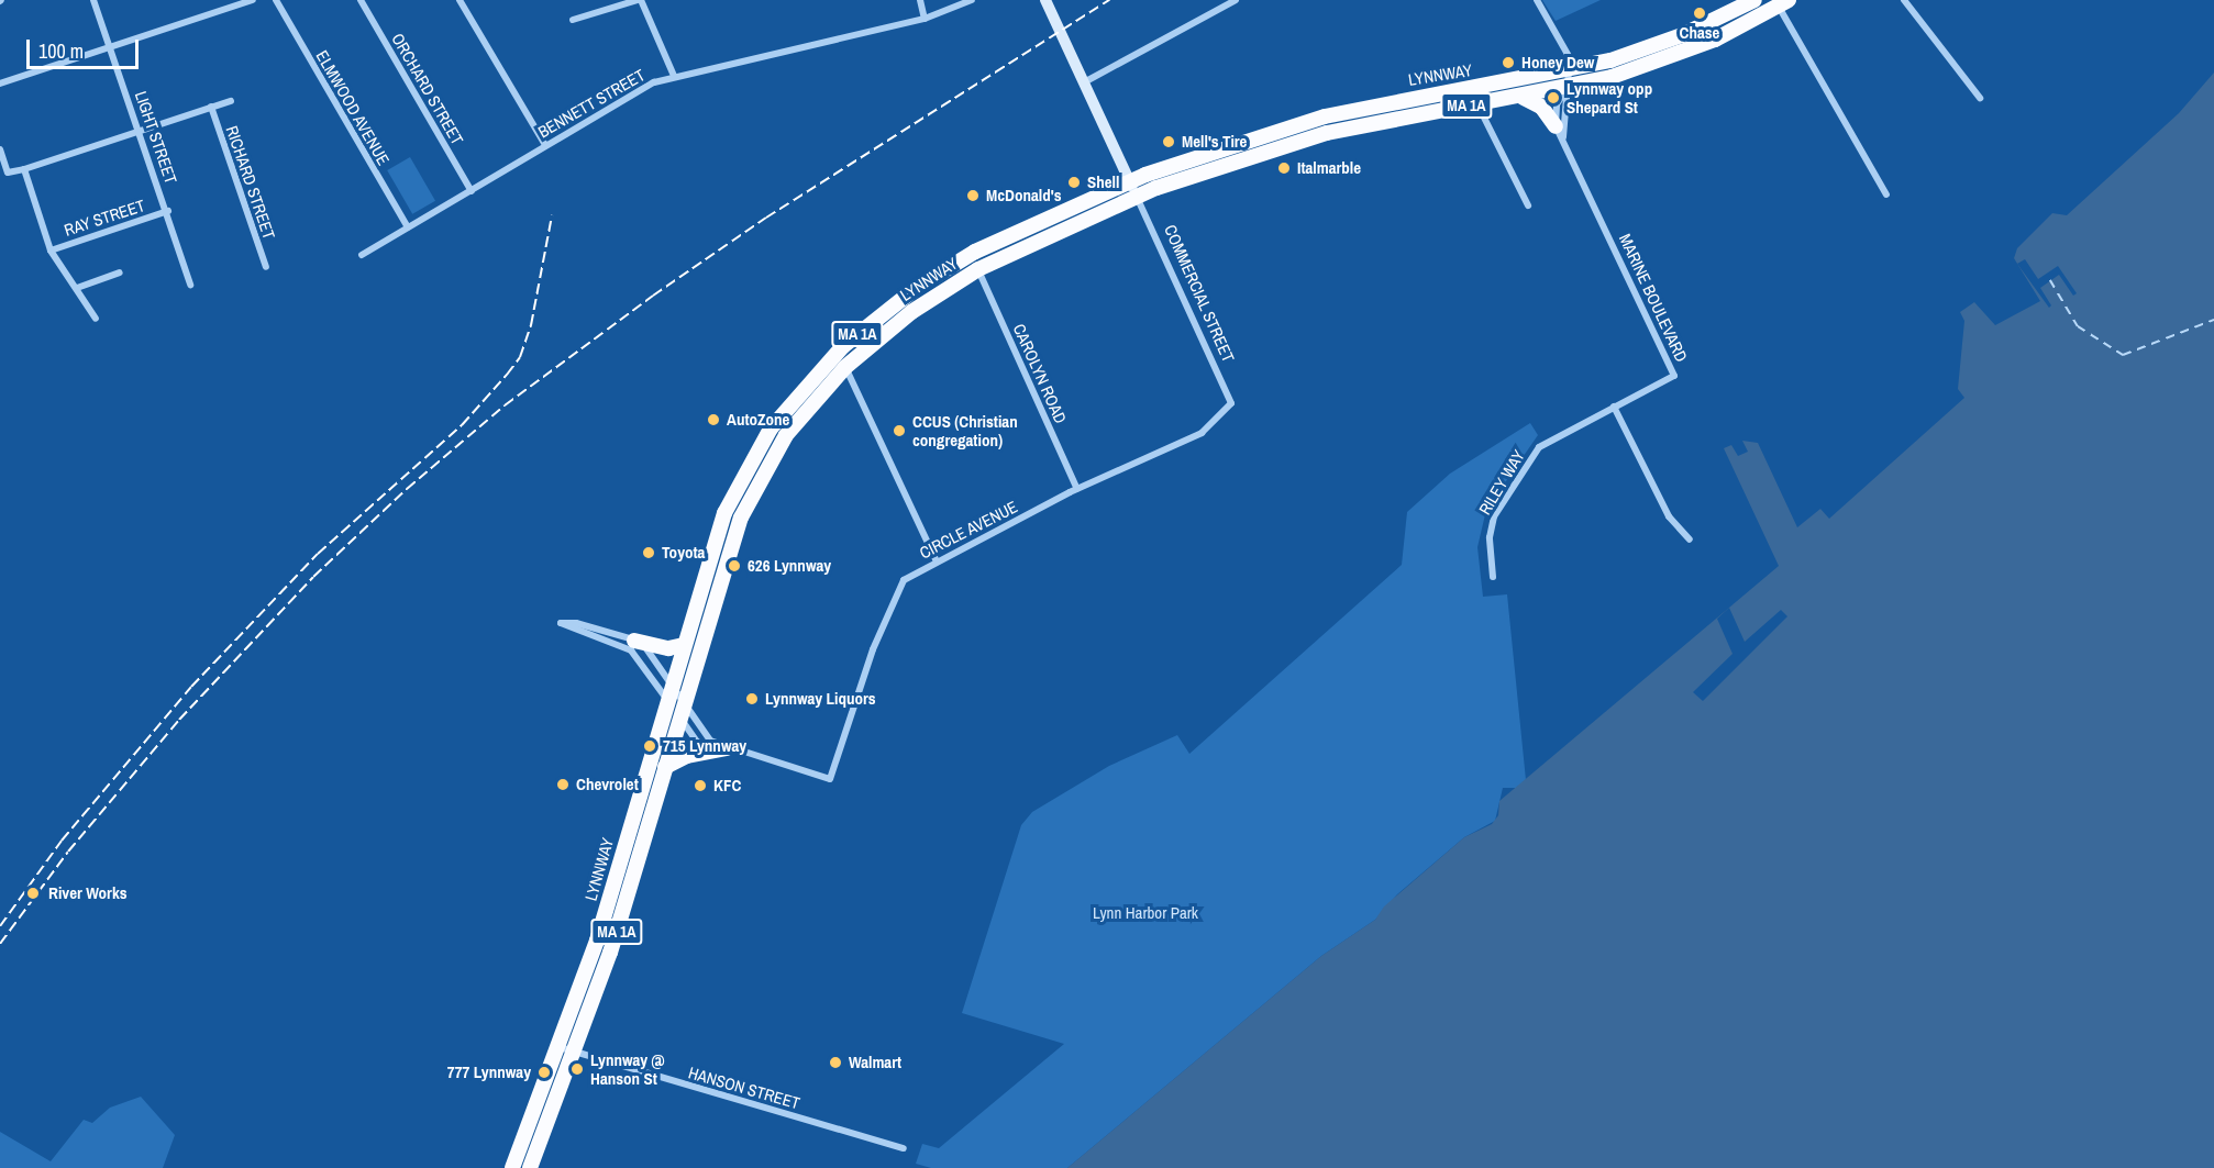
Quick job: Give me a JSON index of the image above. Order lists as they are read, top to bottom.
{
  "streets": {
    "highway": ["LYNNWAY", "MA 1A"],
    "street": [
      "ORCHARD STREET",
      "BENNETT STREET",
      "ELMWOOD AVENUE",
      "LIGHT STREET",
      "RICHARD STREET",
      "RAY STREET",
      "COMMERCIAL STREET",
      "MARINE BOULEVARD",
      "CAROLYN ROAD",
      "RILEY WAY",
      "CIRCLE AVENUE",
      "HANSON STREET"
    ]
  },
  "crossings": [
    ["LYNNWAY", "COMMERCIAL STREET"],
    ["LYNNWAY", "CAROLYN ROAD"],
    ["LYNNWAY", "HANSON STREET"],
    ["ORCHARD STREET", "BENNETT STREET"],
    ["BENNETT STREET", "ELMWOOD AVENUE"],
    ["LIGHT STREET", "RAY STREET"],
    ["COMMERCIAL STREET", "CIRCLE AVENUE"],
    ["MARINE BOULEVARD", "RILEY WAY"],
    ["CAROLYN ROAD", "CIRCLE AVENUE"]
  ],
  "parks": ["Lynn Harbor Park"],
  "places": [
    "Chase",
    "Honey Dew",
    "Lynnway opp Shepard St",
    "Mell's Tire",
    "Italmarble",
    "Shell",
    "McDonald's",
    "AutoZone",
    "CCUS (Christian congregation)",
    "Toyota",
    "626 Lynnway",
    "Lynnway Liquors",
    "715 Lynnway",
    "Chevrolet",
    "KFC",
    "River Works",
    "Walmart",
    "Lynnway @ Hanson St",
    "777 Lynnway"
  ],
  "scale_bar": "100 m"
}
